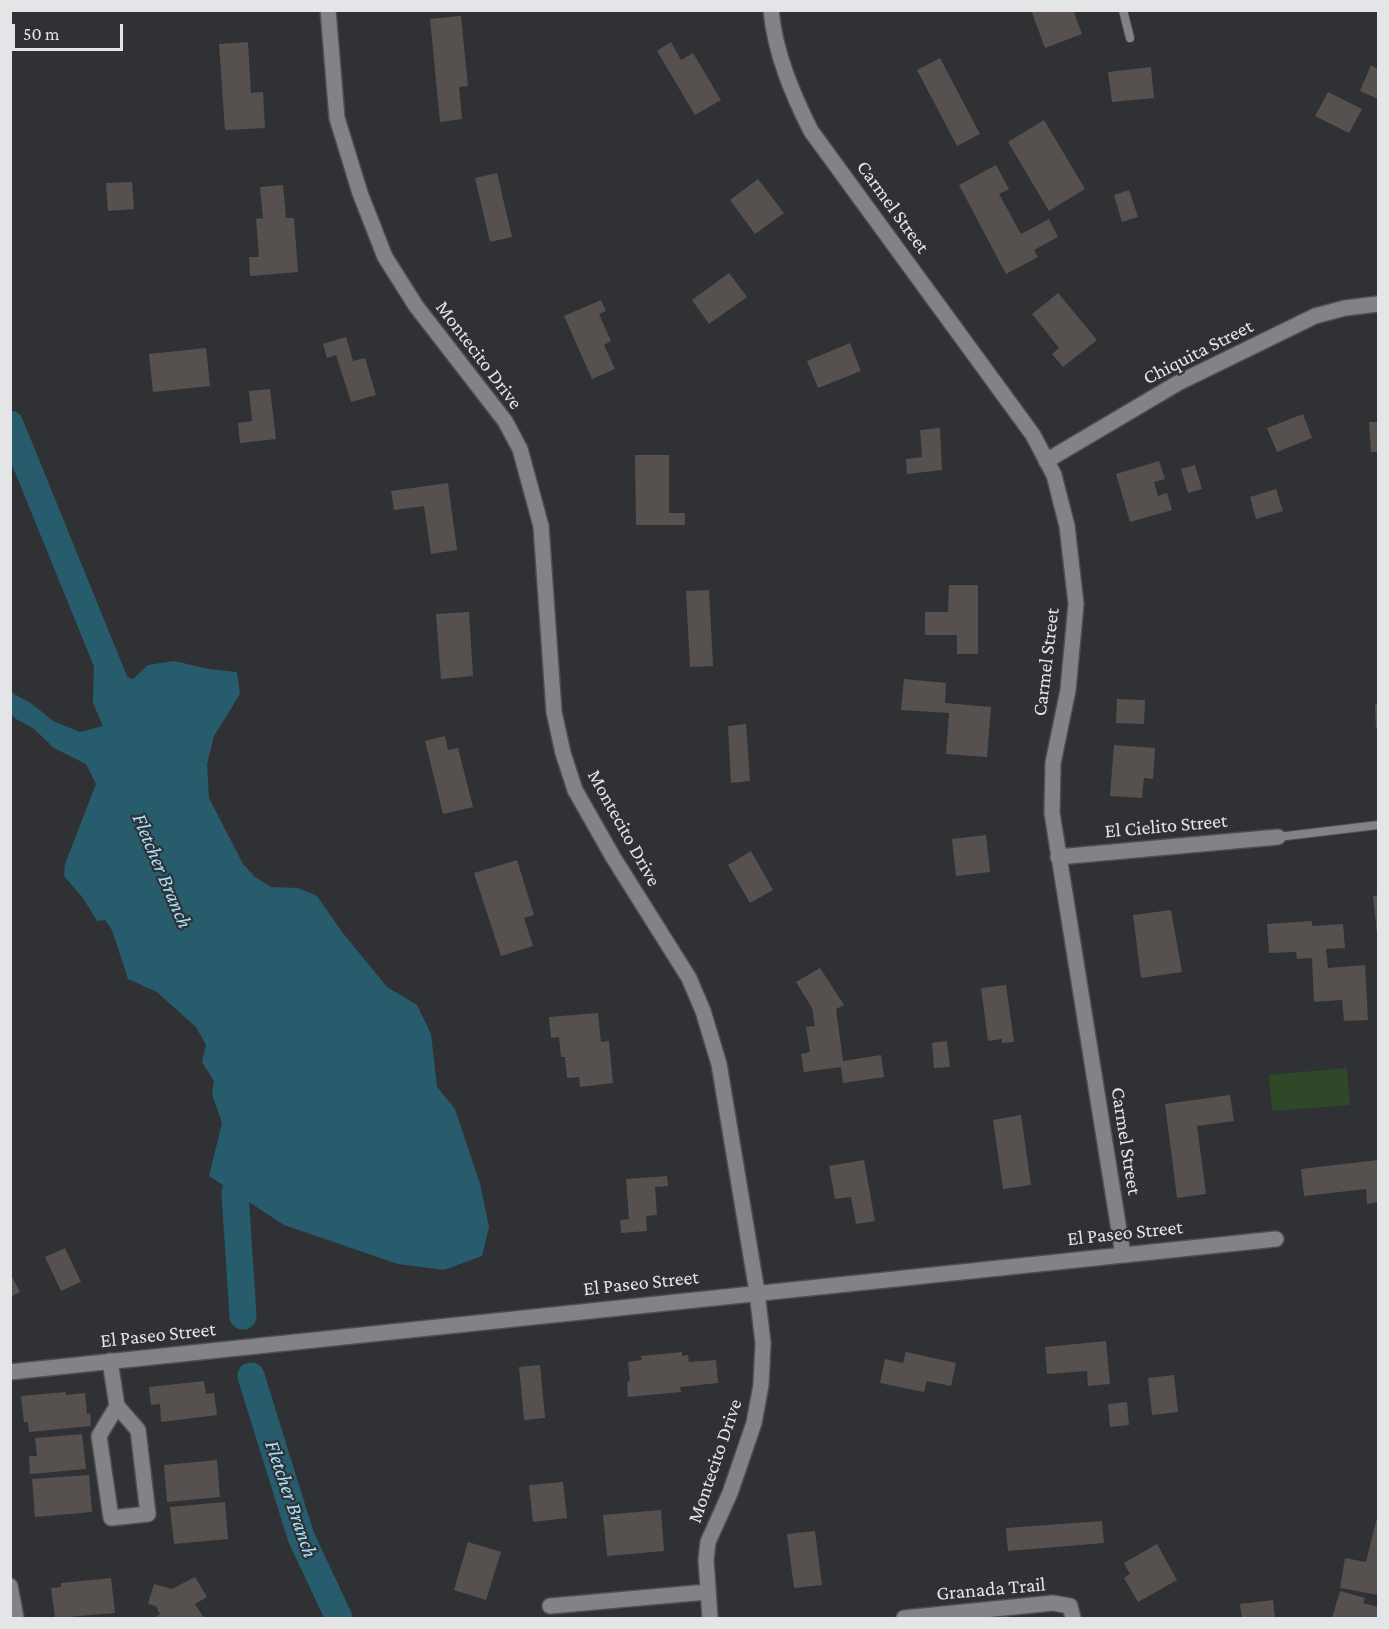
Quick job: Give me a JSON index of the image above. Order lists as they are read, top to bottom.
{
  "streets": {
    "street": [
      "Carmel Street",
      "Chiquita Street",
      "Montecito Drive",
      "El Cielito Street",
      "El Paseo Street",
      "Granada Trail"
    ]
  },
  "crossings": [
    ["Carmel Street", "Chiquita Street"],
    ["Carmel Street", "El Cielito Street"],
    ["Carmel Street", "El Paseo Street"],
    ["Montecito Drive", "El Paseo Street"]
  ],
  "water": ["Fletcher Branch"],
  "scale_bar": "50 m"
}
